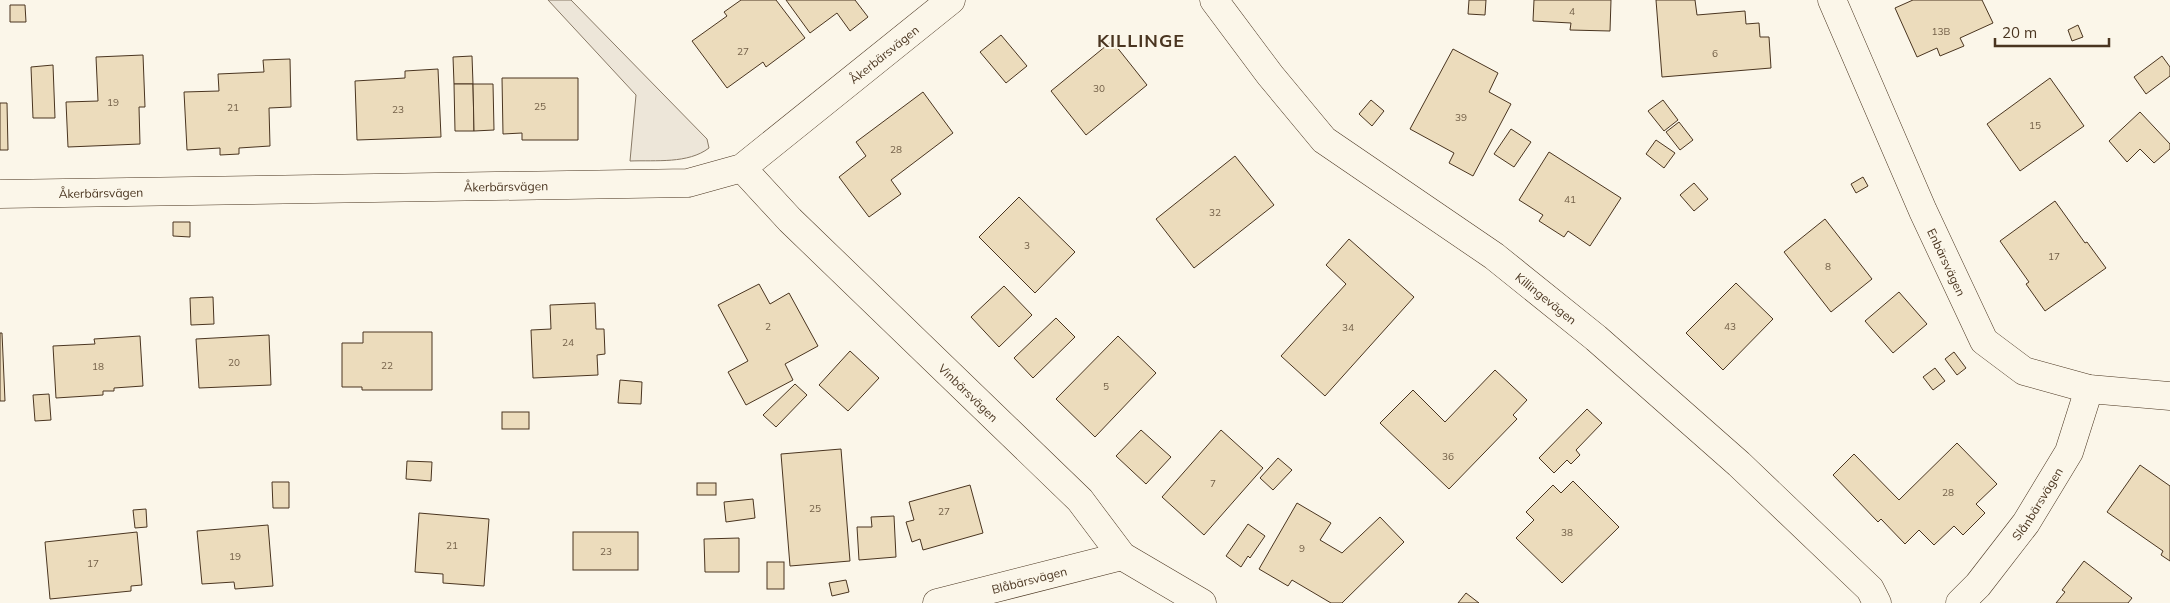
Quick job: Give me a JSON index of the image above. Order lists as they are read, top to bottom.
{
  "streets": {
    "street": [
      "Åkerbärsvägen",
      "Enbärsvägen",
      "Killingevägen",
      "Vinbärsvägen",
      "Slånbärsvägen",
      "Blåbärsvägen"
    ]
  },
  "crossings": [
    ["Åkerbärsvägen", "Vinbärsvägen"],
    ["Enbärsvägen", "Slånbärsvägen"],
    ["Vinbärsvägen", "Blåbärsvägen"]
  ],
  "districts": ["KILLINGE"],
  "house_numbers": [
    "4",
    "13B",
    "27",
    "6",
    "30",
    "19",
    "25",
    "21",
    "23",
    "39",
    "15",
    "28",
    "41",
    "32",
    "3",
    "17",
    "8",
    "2",
    "43",
    "34",
    "24",
    "20",
    "22",
    "18",
    "5",
    "36",
    "7",
    "28",
    "25",
    "27",
    "38",
    "21",
    "9",
    "23",
    "19",
    "17"
  ],
  "scale_bar": "20 m"
}
